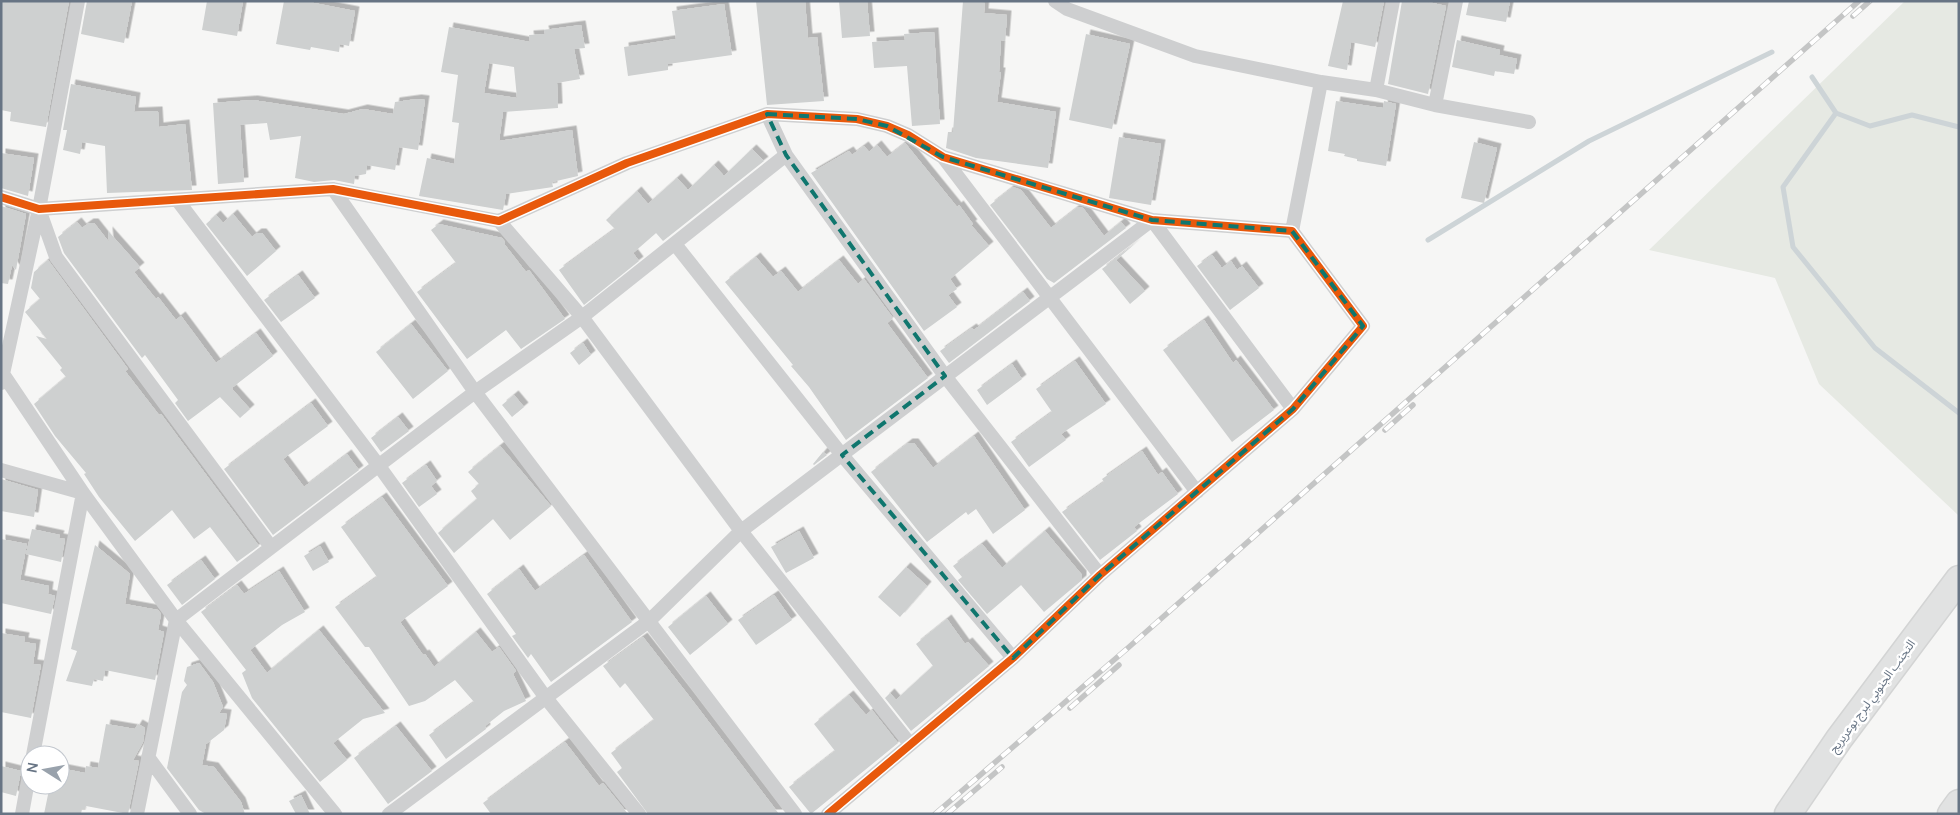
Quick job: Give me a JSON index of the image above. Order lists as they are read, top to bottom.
{
  "streets": {
    "highway": ["التجنب الجنوبي لبرج بوعريريج"]
  },
  "north": "left"
}
